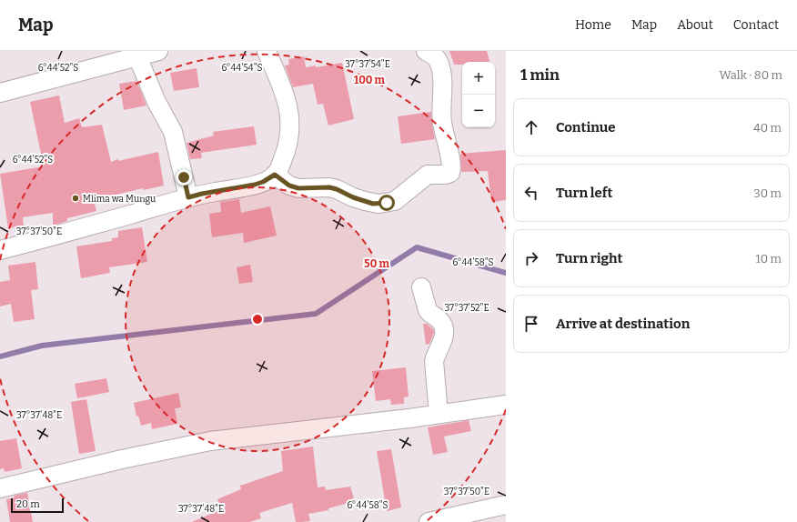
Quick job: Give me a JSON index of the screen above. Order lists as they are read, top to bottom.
{
  "places": ["Mlima wa Mungu"],
  "scale_bar": "20 m",
  "page": {
    "header": "Map",
    "nav": [
      "Home",
      "Map",
      "About",
      "Contact"
    ],
    "heading": ["1 min", "Walk · 80 m"],
    "map_buttons": ["+", "−"],
    "list": [
      ["Continue", "40 m"],
      ["Turn left", "30 m"],
      ["Turn right", "10 m"],
      "Arrive at destination"
    ],
    "scale": "20 m"
  },
  "coordinates": [
    "37°37'54\"E",
    "6°44'52\"S",
    "6°44'54\"S",
    "37°37'50\"E",
    "6°44'58\"S",
    "37°37'52\"E",
    "37°37'48\"E"
  ],
  "rings": ["100 m", "50 m"]
}
